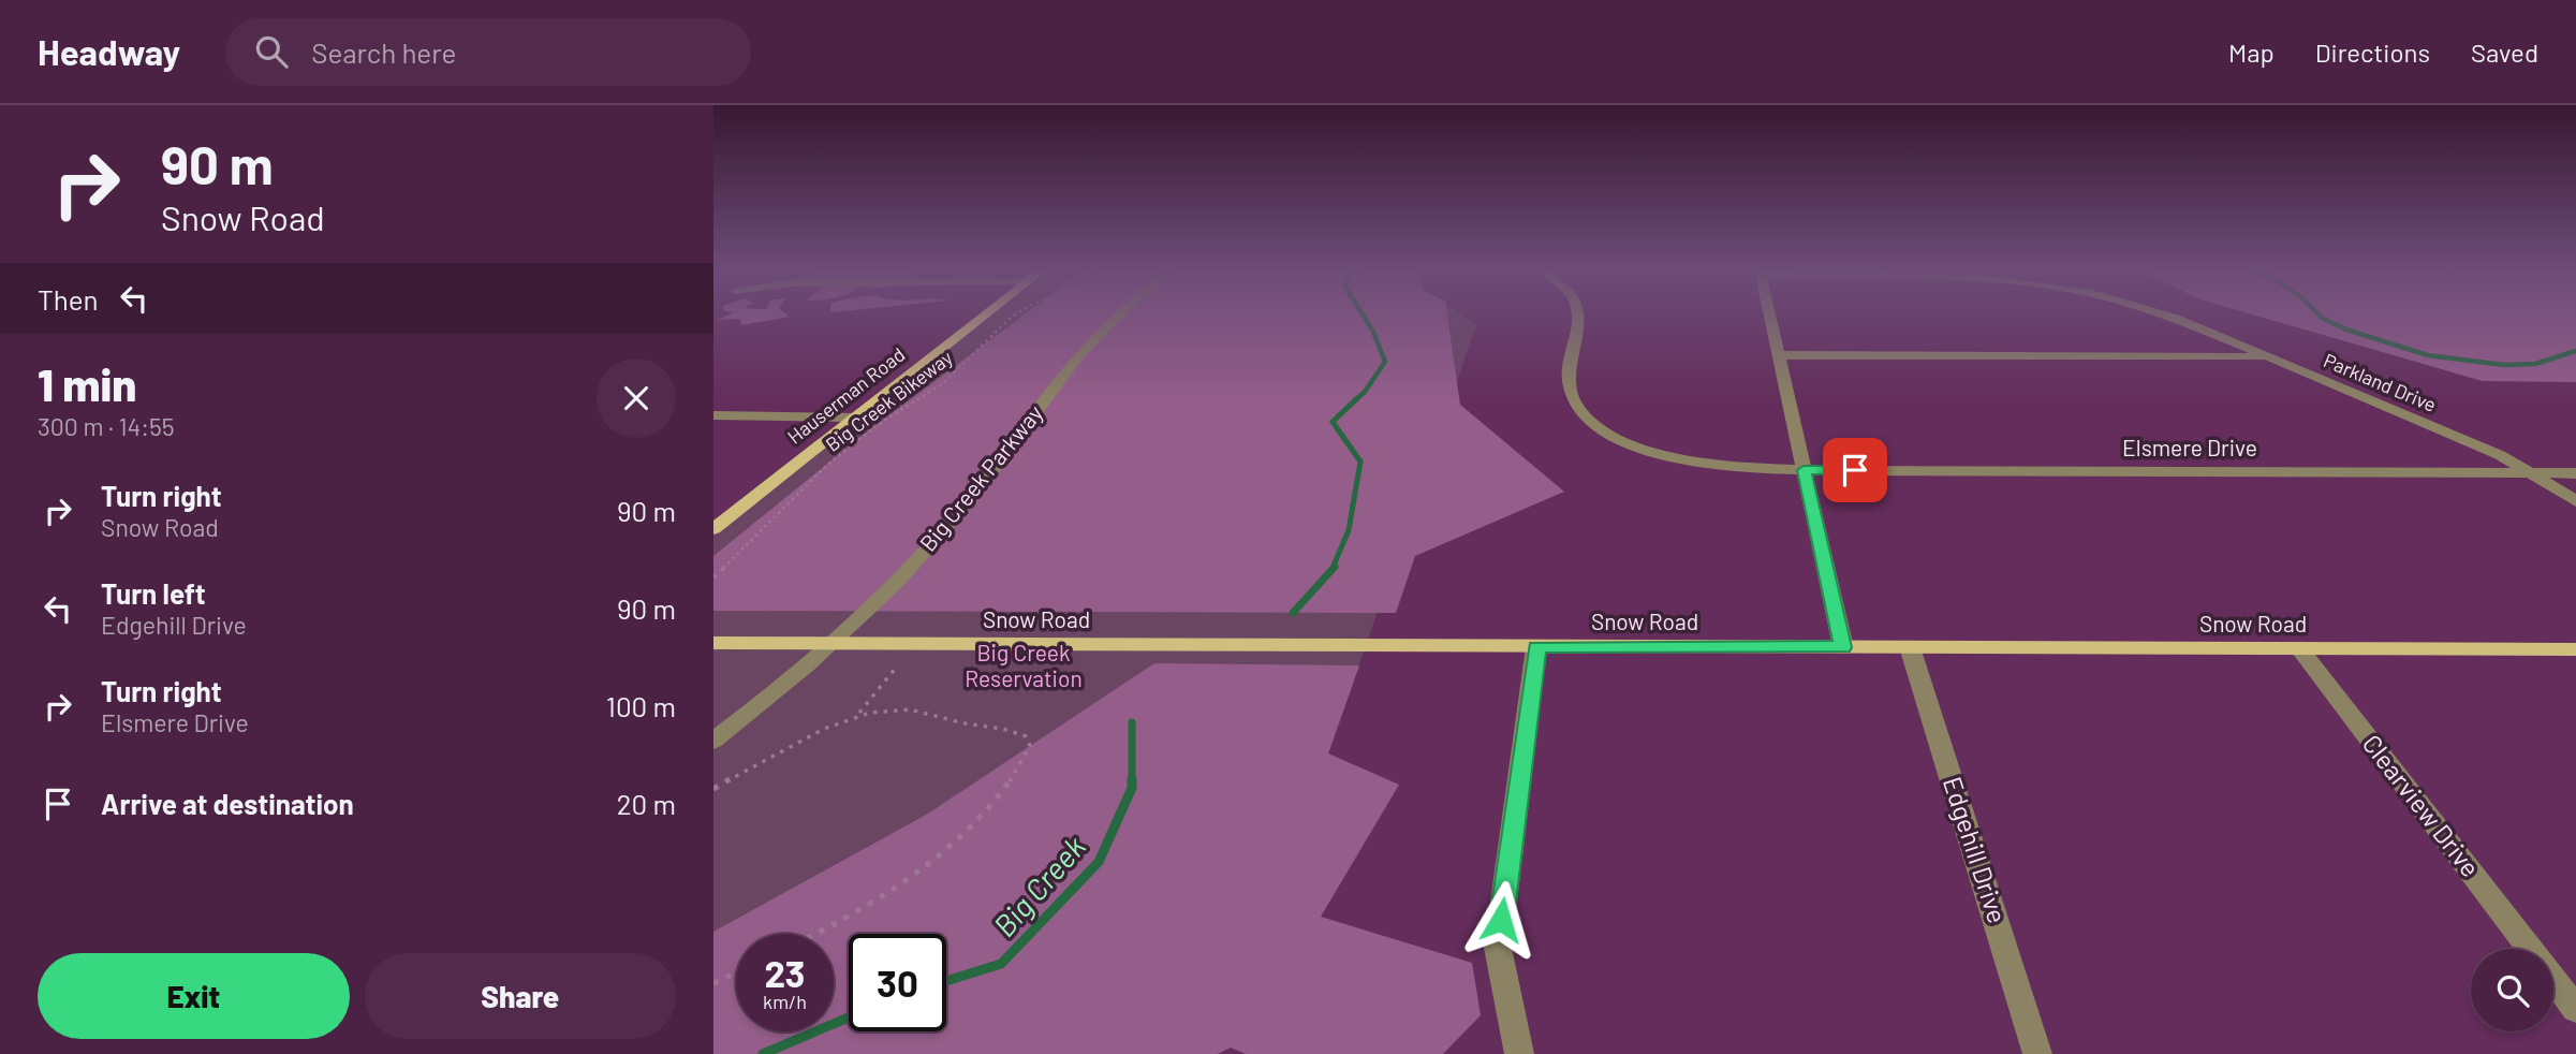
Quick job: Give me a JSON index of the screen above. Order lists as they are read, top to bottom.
{
  "streets": {
    "main road": ["Hauserman Road", "Snow Road"],
    "street": [
      "Parkland Drive",
      "Elsmere Drive",
      "Big Creek Parkway",
      "Clearview Drive",
      "Edgehill Drive"
    ],
    "path": ["Big Creek Bikeway"]
  },
  "crossings": [
    ["Parkland Drive", "Elsmere Drive"],
    ["Big Creek Parkway", "Snow Road"],
    ["Snow Road", "Clearview Drive"],
    ["Snow Road", "Edgehill Drive"]
  ],
  "water": ["Big Creek"],
  "parks": ["Big Creek Reservation"],
  "page": {
    "header": "Headway",
    "search": "Search here",
    "nav": ["Map", "Directions", "Saved"],
    "turn": ["90 m", "Snow Road"],
    "then": "Then",
    "heading": ["1 min", "300 m · 14:55"],
    "list": [
      {
        "name": "Turn right",
        "note": "Snow Road",
        "value": "90 m"
      },
      {
        "name": "Turn left",
        "note": "Edgehill Drive",
        "value": "90 m"
      },
      {
        "name": "Turn right",
        "note": "Elsmere Drive",
        "value": "100 m"
      },
      {
        "name": "Arrive at destination",
        "value": "20 m"
      }
    ],
    "speed": "23 km/h",
    "limit": "30",
    "buttons": ["Exit", "Share"]
  }
}
